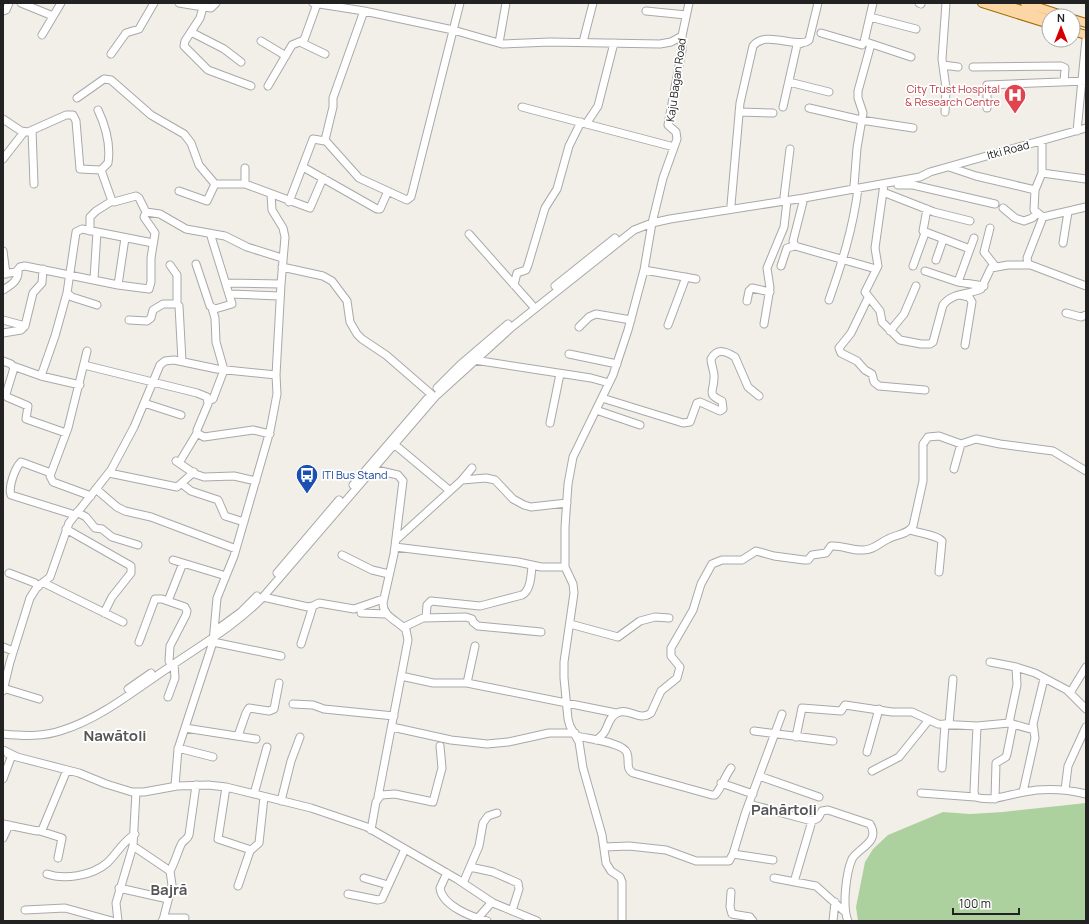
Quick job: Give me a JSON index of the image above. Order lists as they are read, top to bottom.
{
  "streets": {
    "street": ["Kaju Bagan Road", "Itki Road"]
  },
  "districts": ["Nawātoli", "Pahārtoli", "Bajrā"],
  "places": {
    "hospital": ["City Trust Hospital & Research Centre"],
    "bus stop": ["ITI Bus Stand"]
  },
  "scale_bar": "100 m",
  "north": "top"
}
